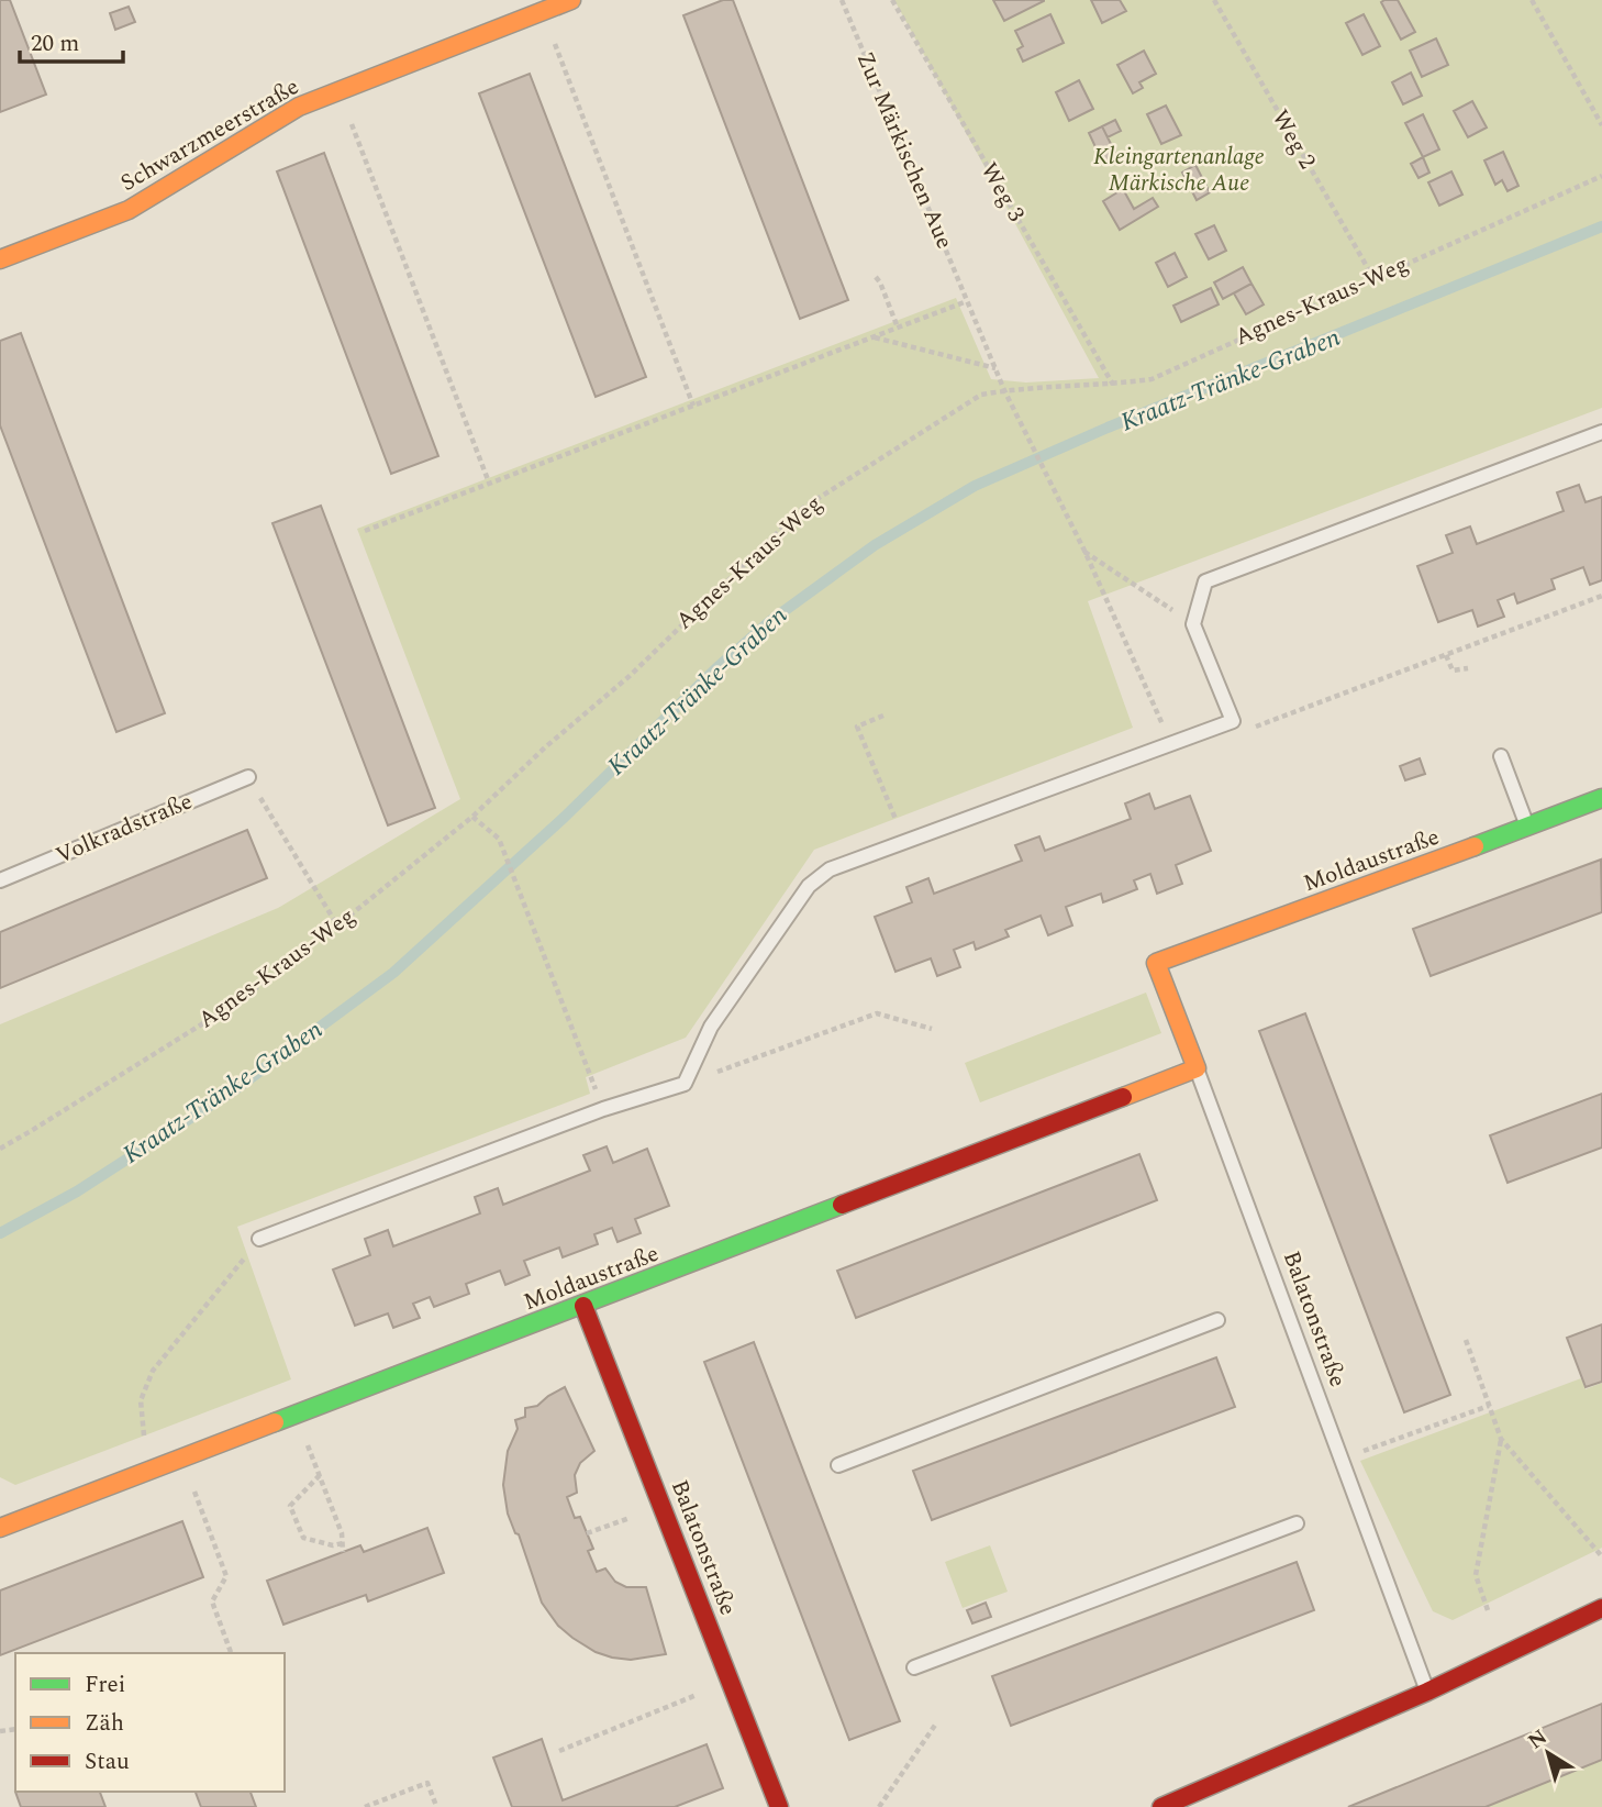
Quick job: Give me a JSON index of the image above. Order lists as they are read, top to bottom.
{
  "streets": {
    "street": ["Schwarzmeerstraße", "Moldaustraße", "Balatonstraße"],
    "lane": ["Volkradstraße"],
    "path": [
      "Weg 2",
      "Zur Märkischen Aue",
      "Weg 3",
      "Agnes-Kraus-Weg"
    ]
  },
  "crossings": [
    ["Weg 2", "Agnes-Kraus-Weg"],
    ["Zur Märkischen Aue", "Agnes-Kraus-Weg"],
    ["Weg 3", "Agnes-Kraus-Weg"],
    ["Moldaustraße", "Balatonstraße"]
  ],
  "water": ["Kraatz-Tränke-Graben"],
  "parks": ["Kleingartenanlage Märkische Aue"],
  "legend": ["Frei", "Zäh", "Stau"],
  "scale_bar": "20 m",
  "north": "top left"
}
